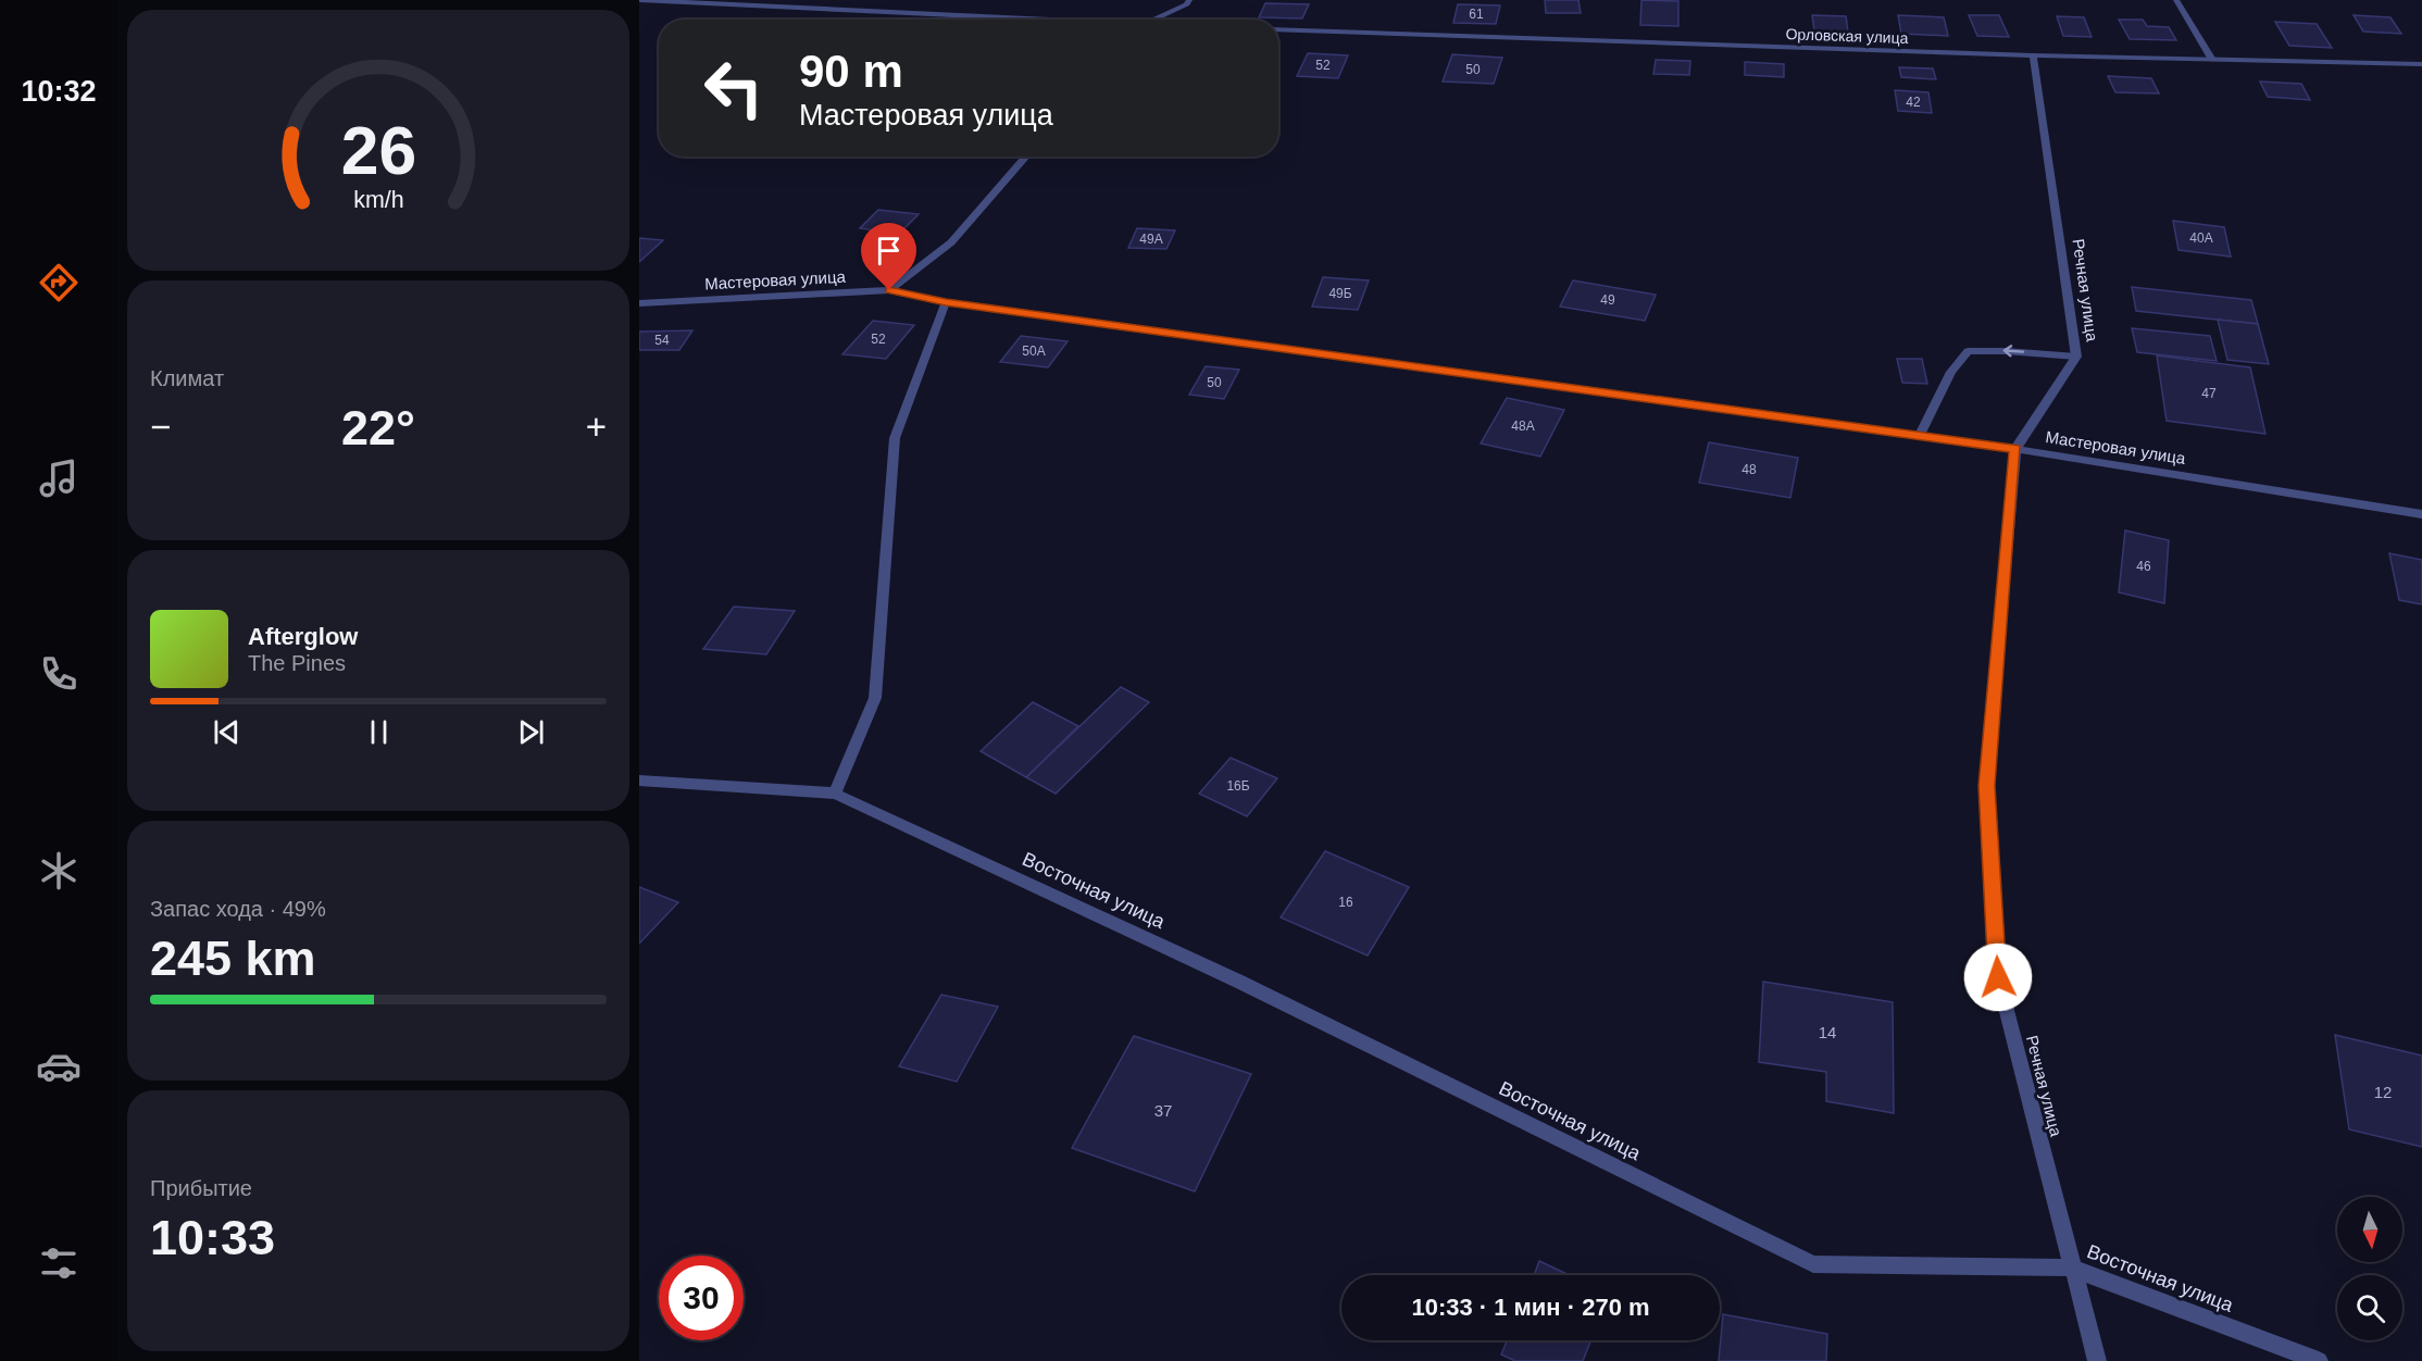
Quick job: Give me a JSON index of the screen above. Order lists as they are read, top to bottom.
{
  "streets": {
    "street": [
      "Орловская улица",
      "Мастеровая улица",
      "Речная улица",
      "Восточная улица"
    ]
  },
  "crossings": [
    ["Орловская улица", "Речная улица"],
    ["Мастеровая улица", "Речная улица"],
    ["Речная улица", "Восточная улица"]
  ],
  "house_numbers": [
    "61",
    "52",
    "50",
    "42",
    "40А",
    "49А",
    "49Б",
    "49",
    "52",
    "54",
    "50А",
    "50",
    "47",
    "48А",
    "48",
    "46",
    "16Б",
    "16",
    "14",
    "12",
    "37"
  ],
  "north": "bottom",
  "page": {
    "tabs": "10:32",
    "turn": ["90 m", "Мастеровая улица"],
    "tile": [
      "Климат",
      ["Запас хода · 49%", "245 km"],
      ["Прибытие", "10:33"]
    ],
    "heat": ["−", "22°", "+"],
    "song": ["Afterglow", "The Pines"],
    "limit": "30",
    "trip": "10:33 · 1 мин · 270 m",
    "gauge": ["26", "km/h"]
  }
}
